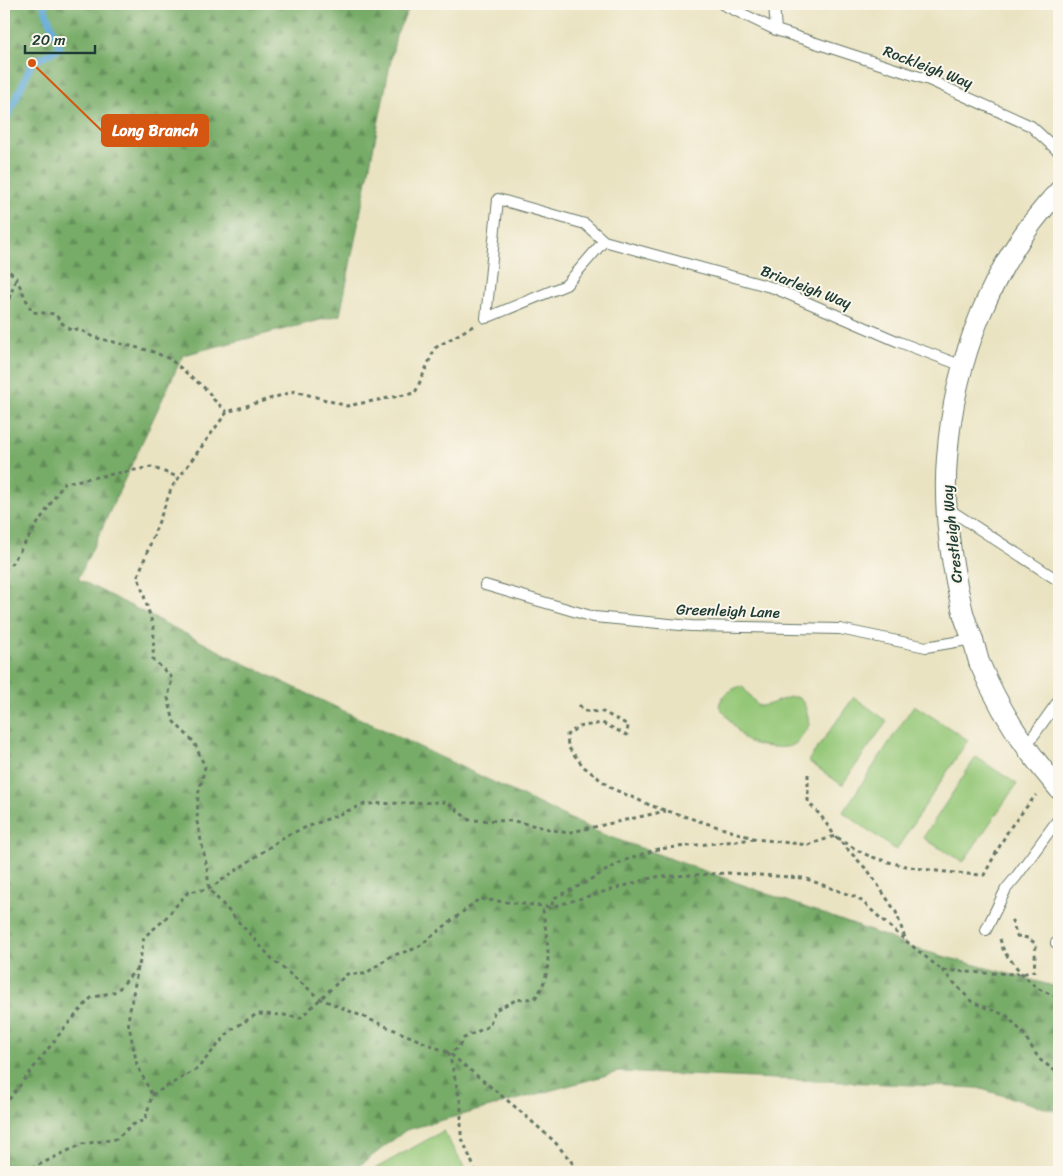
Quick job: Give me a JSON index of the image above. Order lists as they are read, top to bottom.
{
  "streets": {
    "street": ["Crestleigh Way"],
    "lane": ["Rockleigh Way", "Briarleigh Way", "Greenleigh Lane"]
  },
  "crossings": [
    ["Briarleigh Way", "Crestleigh Way"],
    ["Crestleigh Way", "Greenleigh Lane"]
  ],
  "places": ["Long Branch"],
  "scale_bar": "20 m"
}
